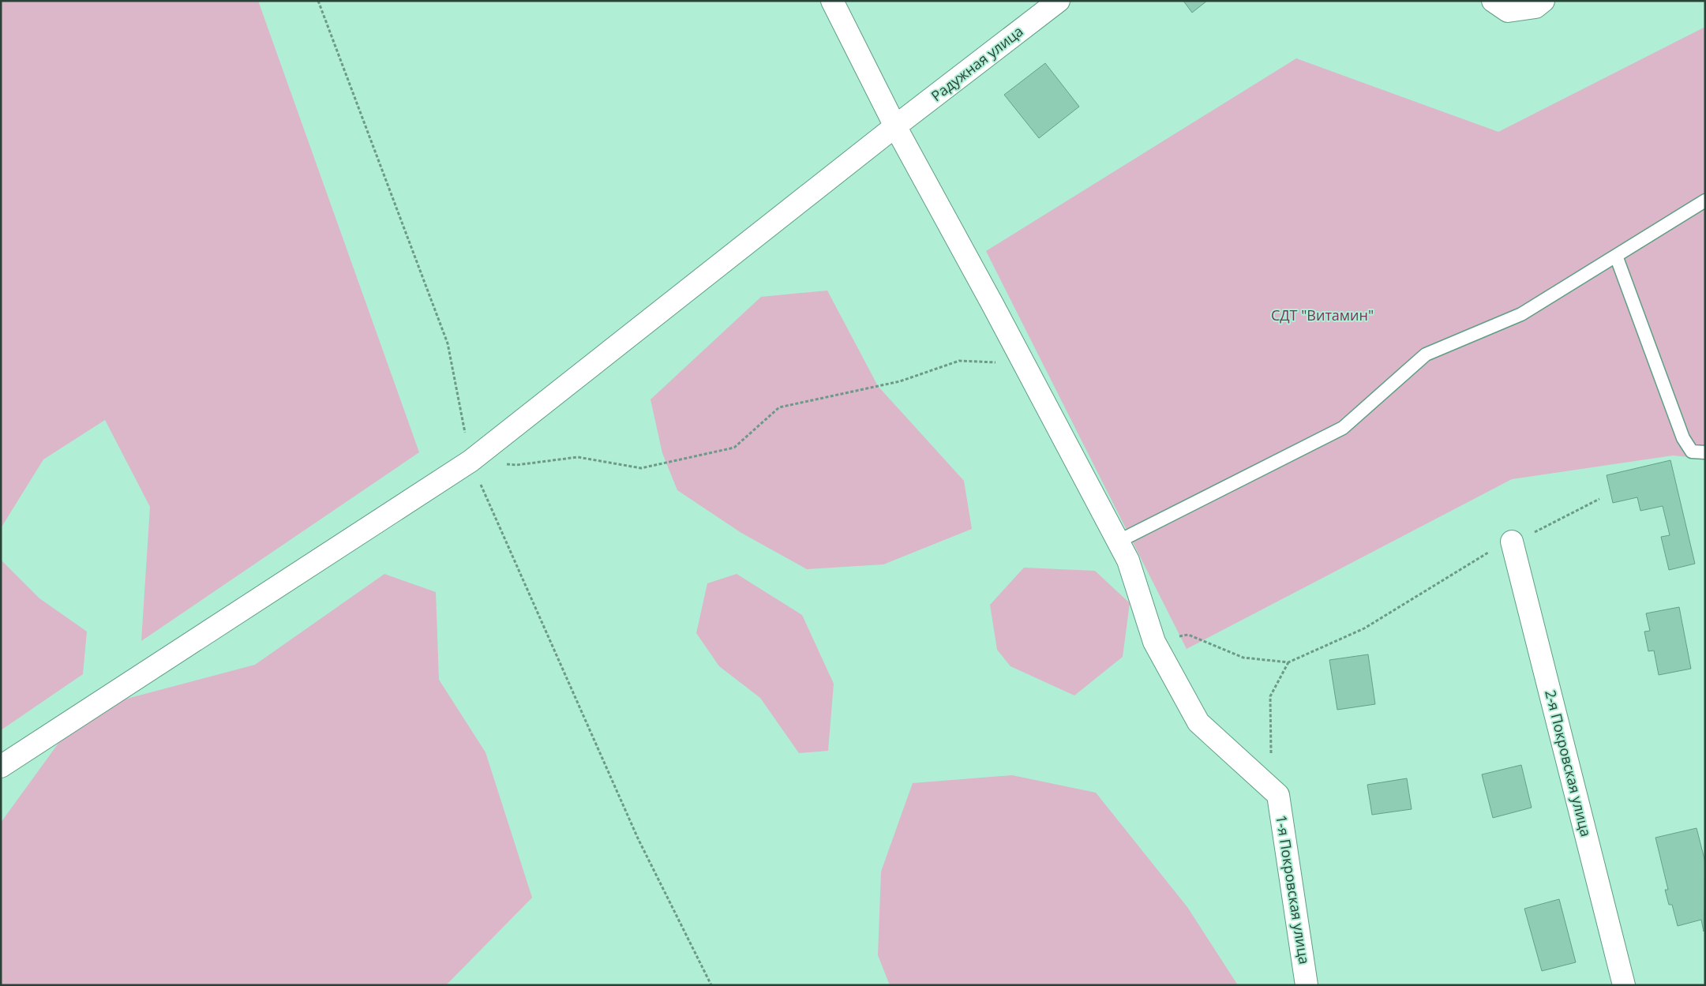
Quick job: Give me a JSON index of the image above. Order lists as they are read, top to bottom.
{
  "streets": {
    "street": ["Радужная улица", "2-я Покровская улица", "1-я Покровская улица"]
  },
  "parks": ["СДТ \"Витамин\""]
}
